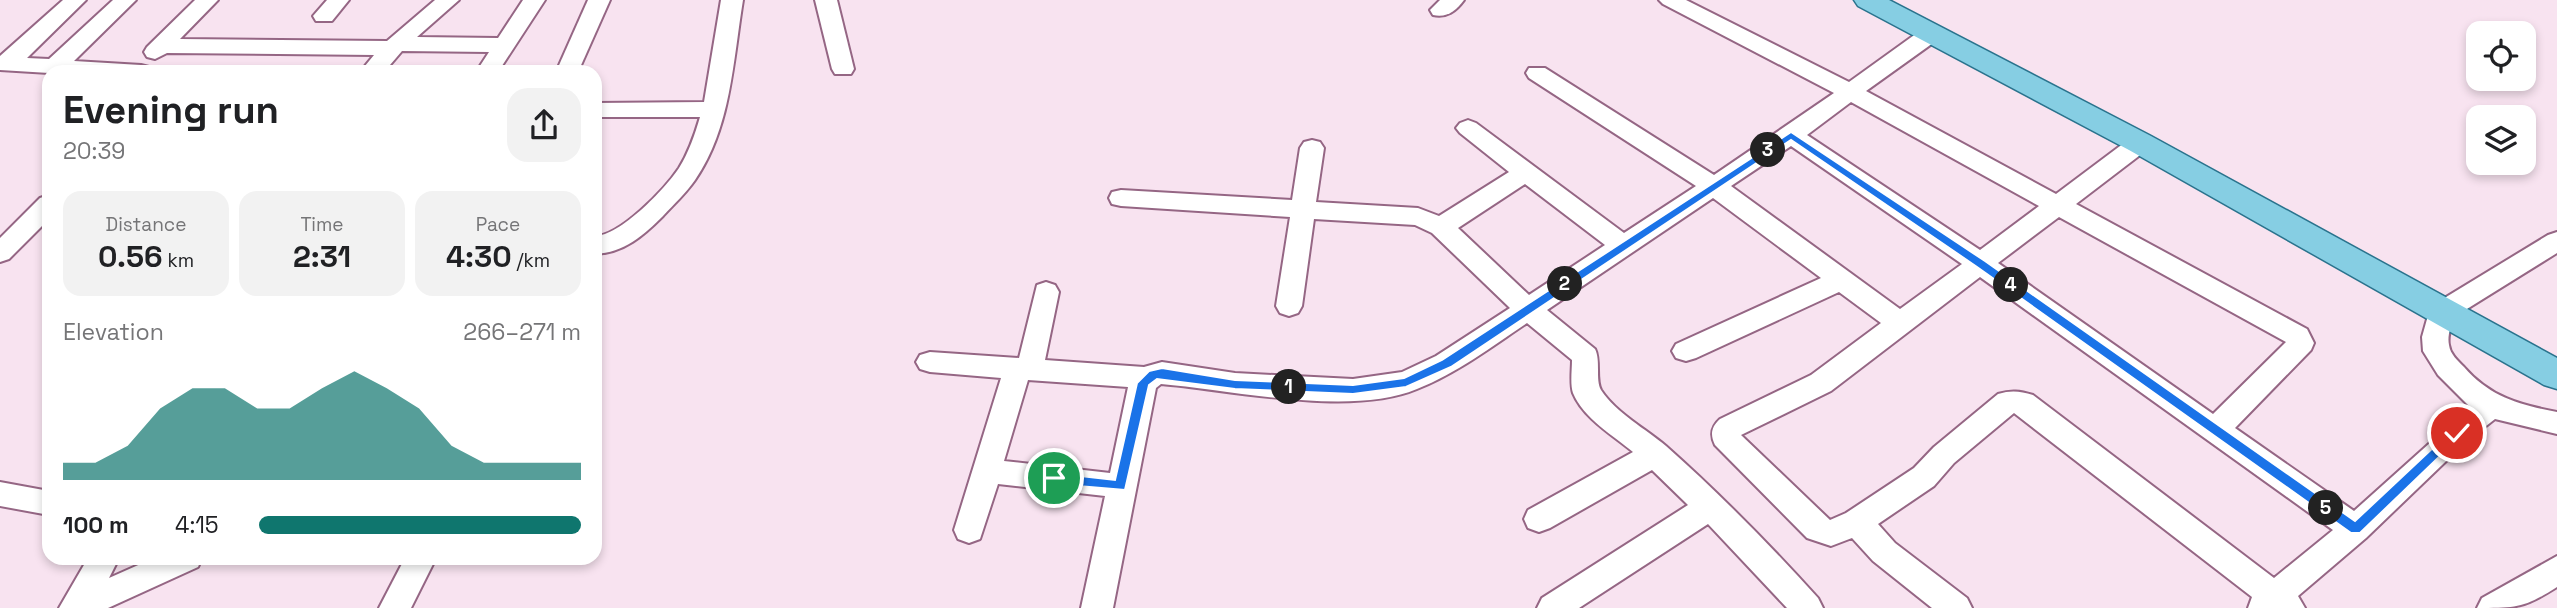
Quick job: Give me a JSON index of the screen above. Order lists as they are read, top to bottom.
{
  "page": {
    "heading": ["Evening run", "20:39"],
    "pins": [
      "3",
      "2",
      "4",
      "1",
      "5"
    ],
    "stats": [
      ["Distance", "0.56 km"],
      ["Time", "2:31"],
      ["Pace", "4:30 /km"]
    ],
    "chart": ["Elevation", "266–271 m"],
    "list": [
      {
        "name": "100 m",
        "note": "4:15"
      }
    ]
  }
}
